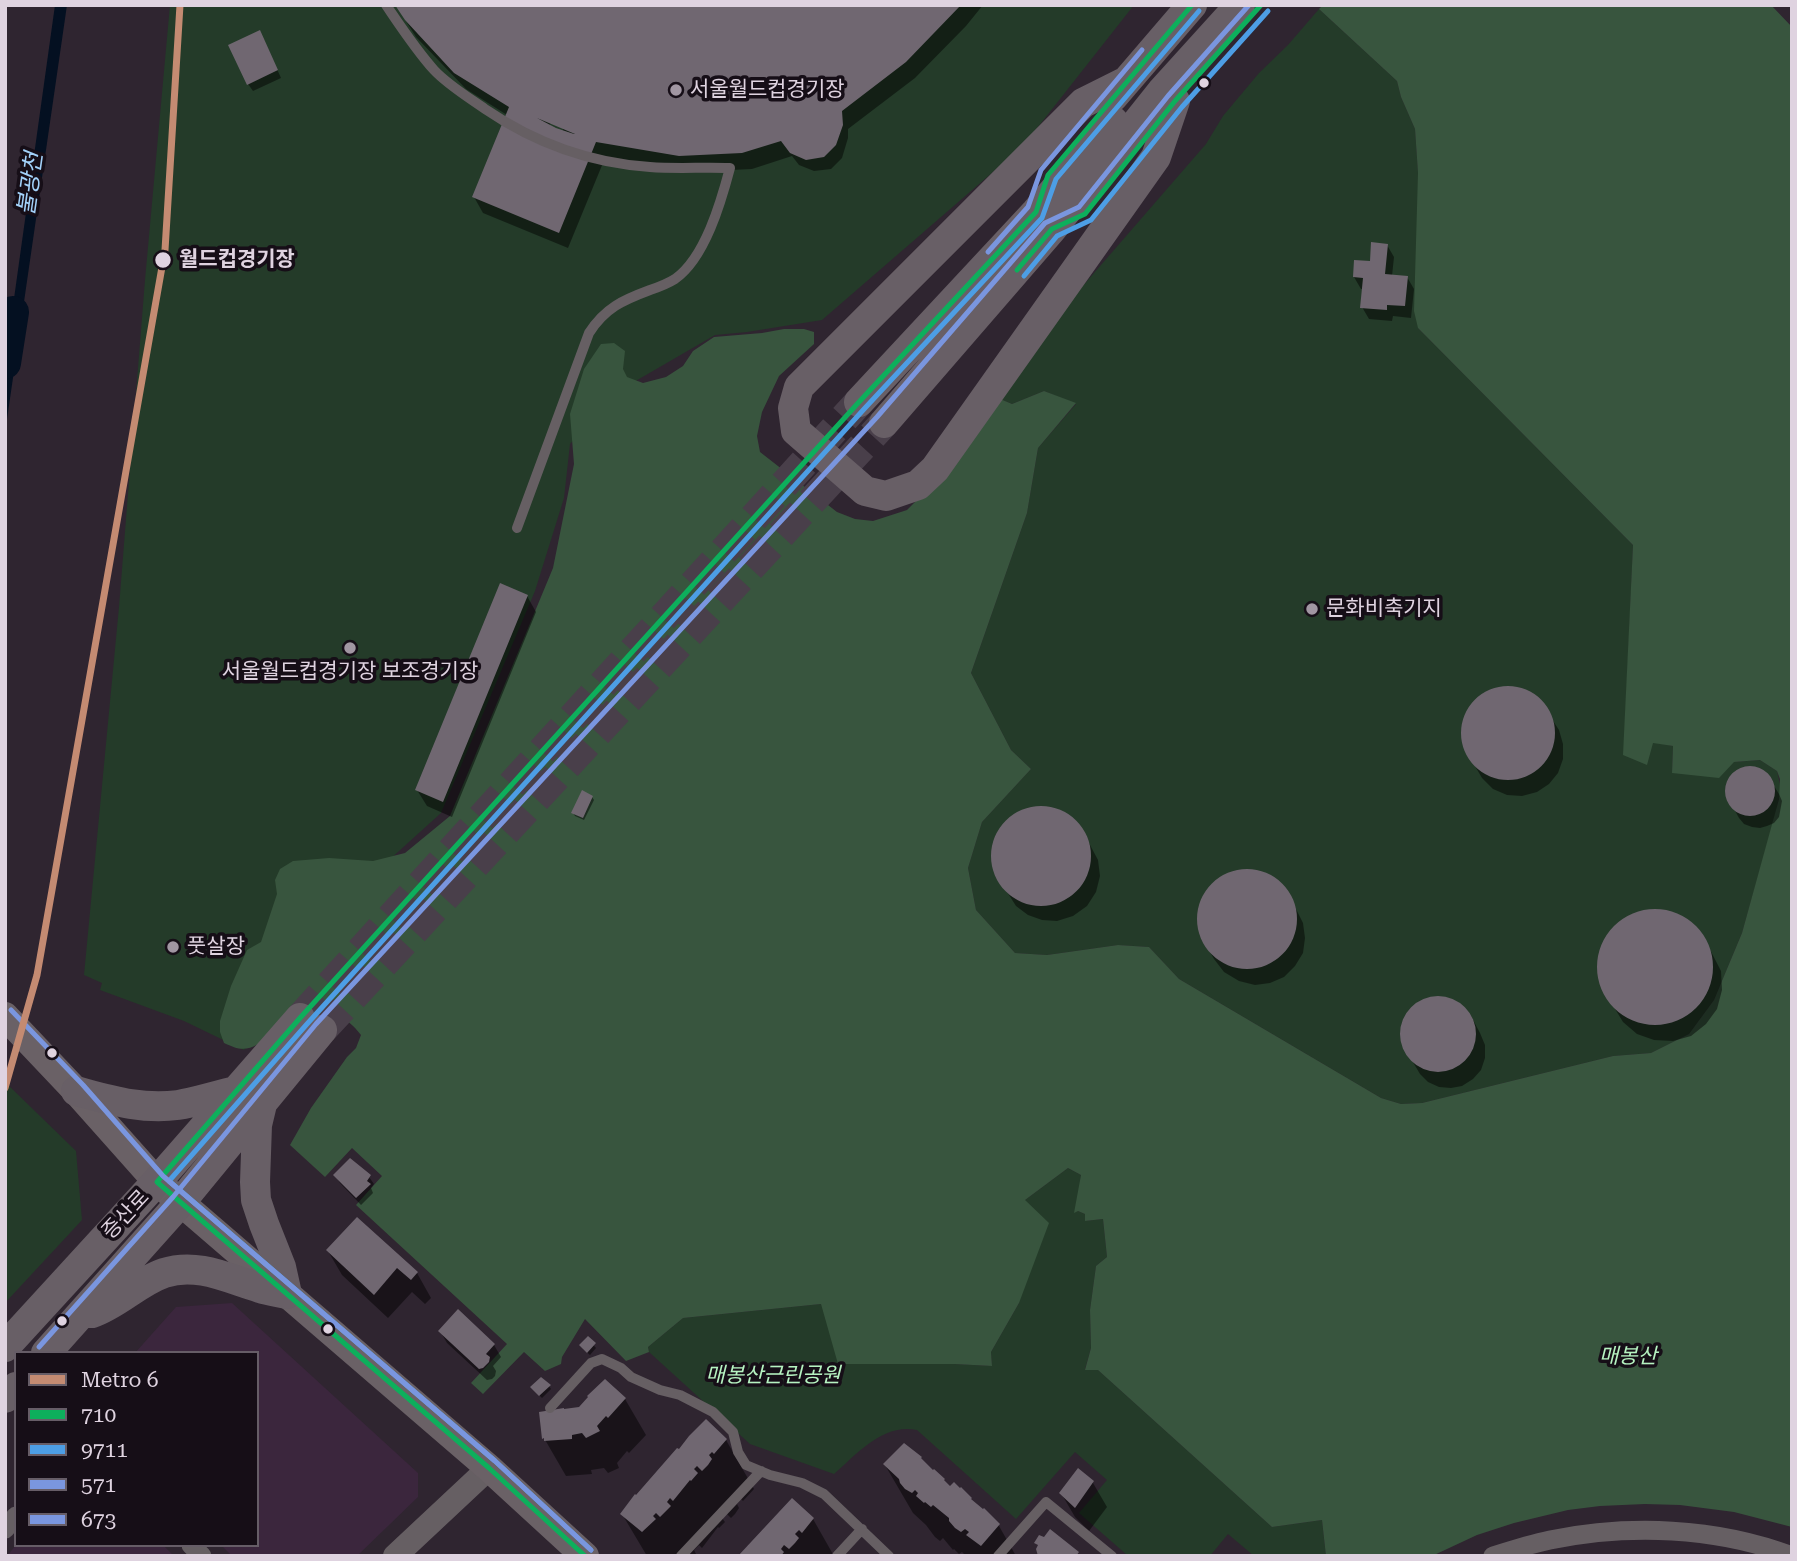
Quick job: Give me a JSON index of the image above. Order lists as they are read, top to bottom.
{
  "streets": {
    "main road": ["증산로"]
  },
  "water": ["불광천"],
  "parks": ["매봉산", "매봉산근린공원"],
  "places": [
    "서울월드컵경기장",
    "월드컵경기장",
    "문화비축기지",
    "서울월드컵경기장 보조경기장",
    "풋살장"
  ],
  "lines": [
    "metro line 6",
    "transit line 710",
    "transit line 571",
    "transit line 9711",
    "transit line 673"
  ],
  "legend": [
    "Metro 6",
    "710",
    "9711",
    "571",
    "673"
  ]
}
